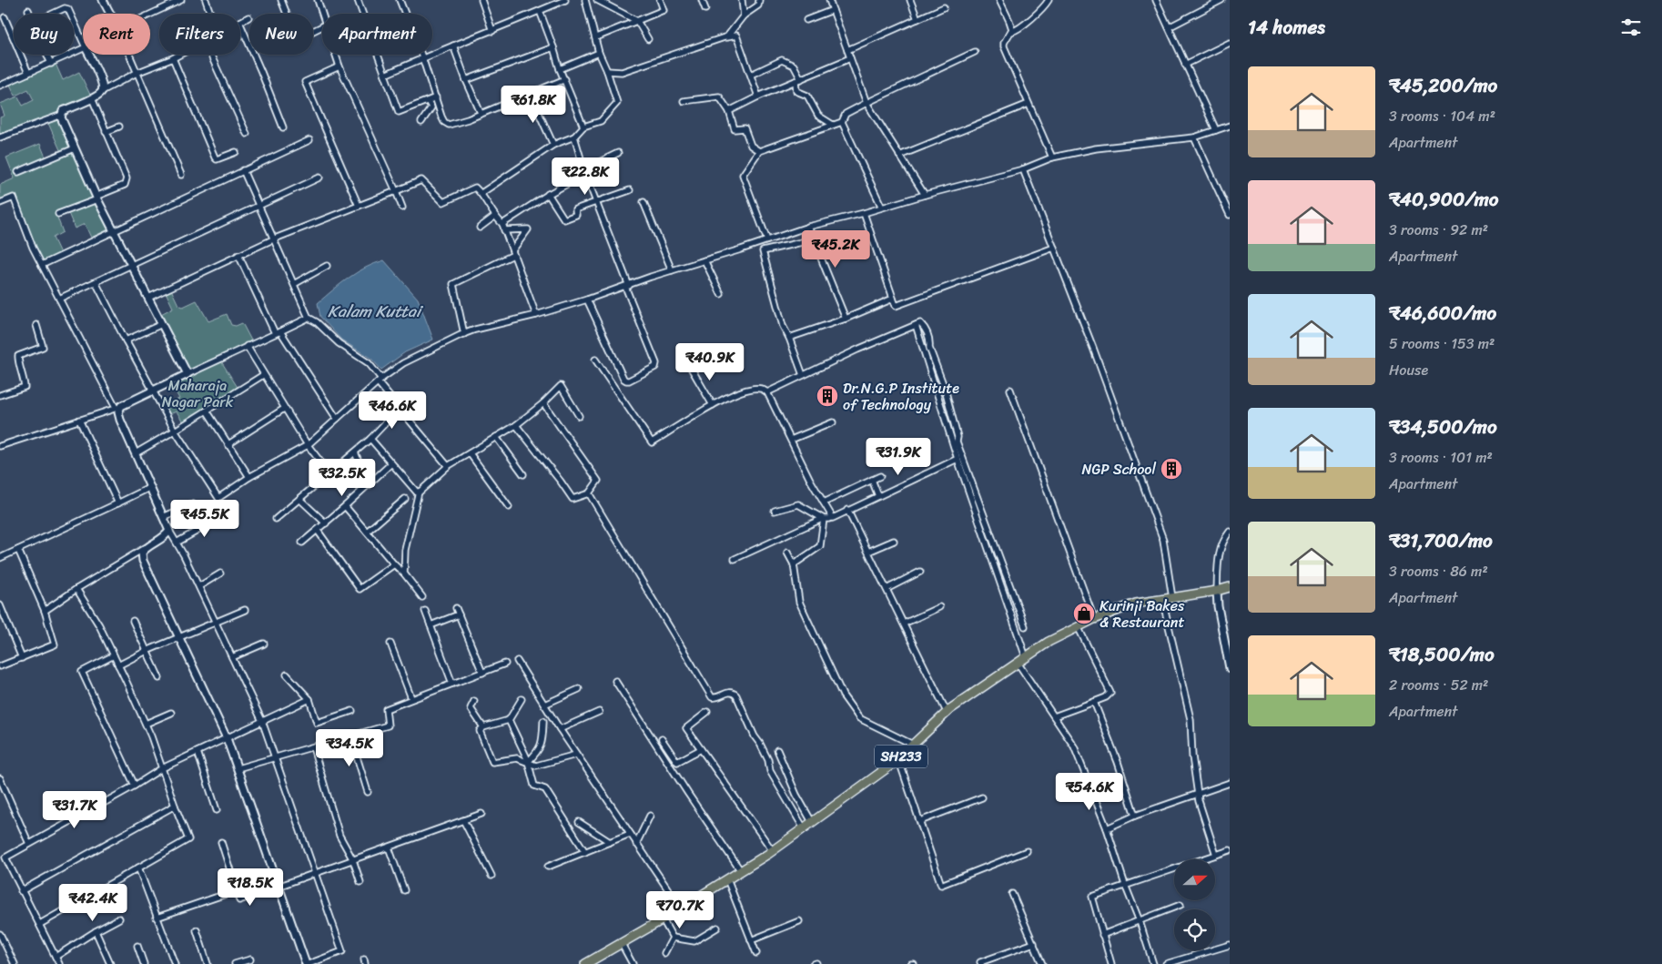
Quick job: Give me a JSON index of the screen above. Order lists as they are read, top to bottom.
{
  "streets": {
    "main road": ["SH233"]
  },
  "water": ["Kalam Kuttai"],
  "parks": ["Maharaja Nagar Park"],
  "places": {
    "building": ["Dr.N.G.P Institute of Technology", "NGP School"],
    "shop": ["Kurinji Bakes & Restaurant"]
  },
  "north": "right",
  "page": {
    "heading": "14 homes",
    "chip": [
      "Buy",
      "Rent",
      "Filters",
      "New",
      "Apartment"
    ],
    "list": [
      {
        "name": "₹45,200/mo",
        "note": "3 rooms · 104 m² · Apartment"
      },
      {
        "name": "₹40,900/mo",
        "note": "3 rooms · 92 m² · Apartment"
      },
      {
        "name": "₹46,600/mo",
        "note": "5 rooms · 153 m² · House"
      },
      {
        "name": "₹34,500/mo",
        "note": "3 rooms · 101 m² · Apartment"
      },
      {
        "name": "₹31,700/mo",
        "note": "3 rooms · 86 m² · Apartment"
      },
      {
        "name": "₹18,500/mo",
        "note": "2 rooms · 52 m² · Apartment"
      }
    ],
    "price": [
      "₹61.8K",
      "₹22.8K",
      "₹45.2K",
      "₹40.9K",
      "₹46.6K",
      "₹31.9K",
      "₹32.5K",
      "₹45.5K",
      "₹34.5K",
      "₹54.6K",
      "₹31.7K",
      "₹18.5K",
      "₹42.4K",
      "₹70.7K"
    ]
  }
}
